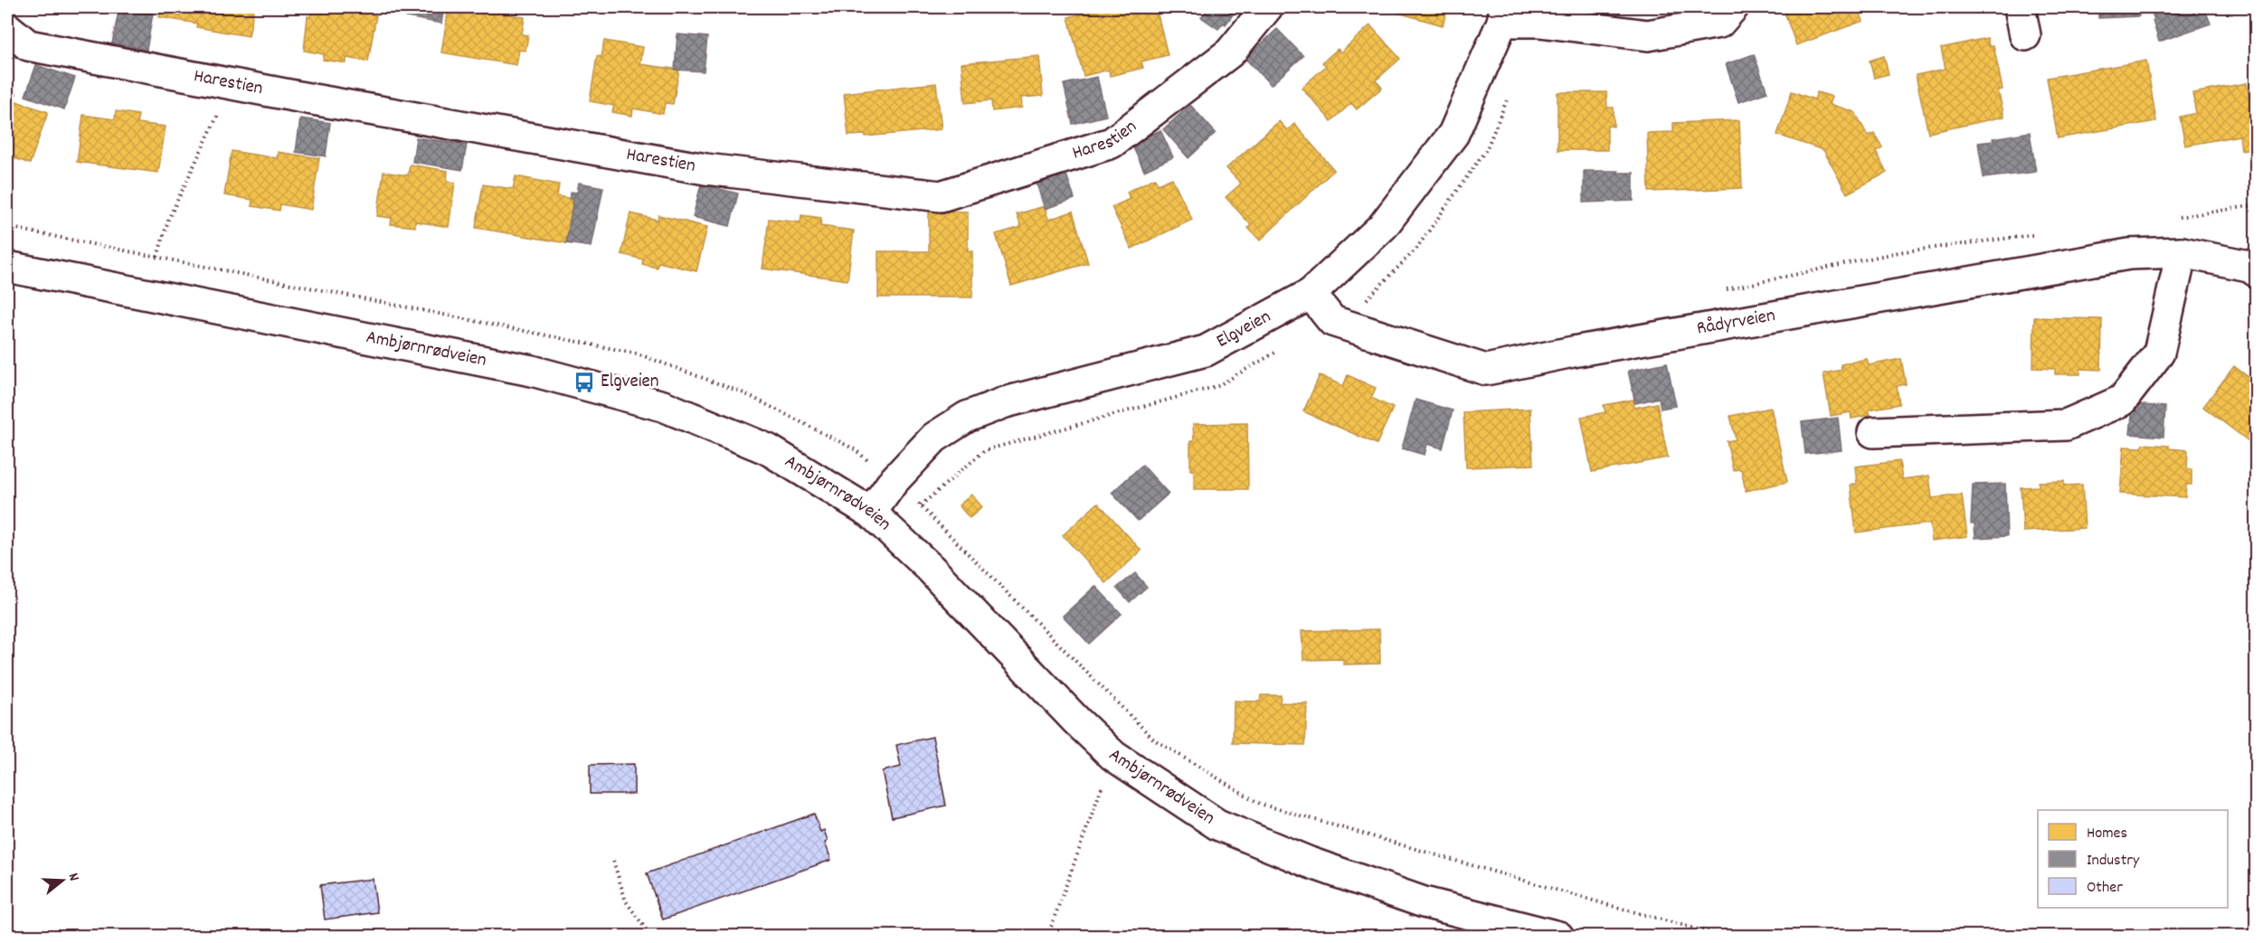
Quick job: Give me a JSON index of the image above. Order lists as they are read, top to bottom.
{
  "streets": {
    "street": [
      "Harestien",
      "Rådyrveien",
      "Elgveien",
      "Ambjørnrødveien"
    ]
  },
  "crossings": [
    ["Rådyrveien", "Elgveien"],
    ["Elgveien", "Ambjørnrødveien"]
  ],
  "places": {
    "bus stop": ["Elgveien"]
  },
  "legend": ["Homes", "Industry", "Other"],
  "north": "right"
}
